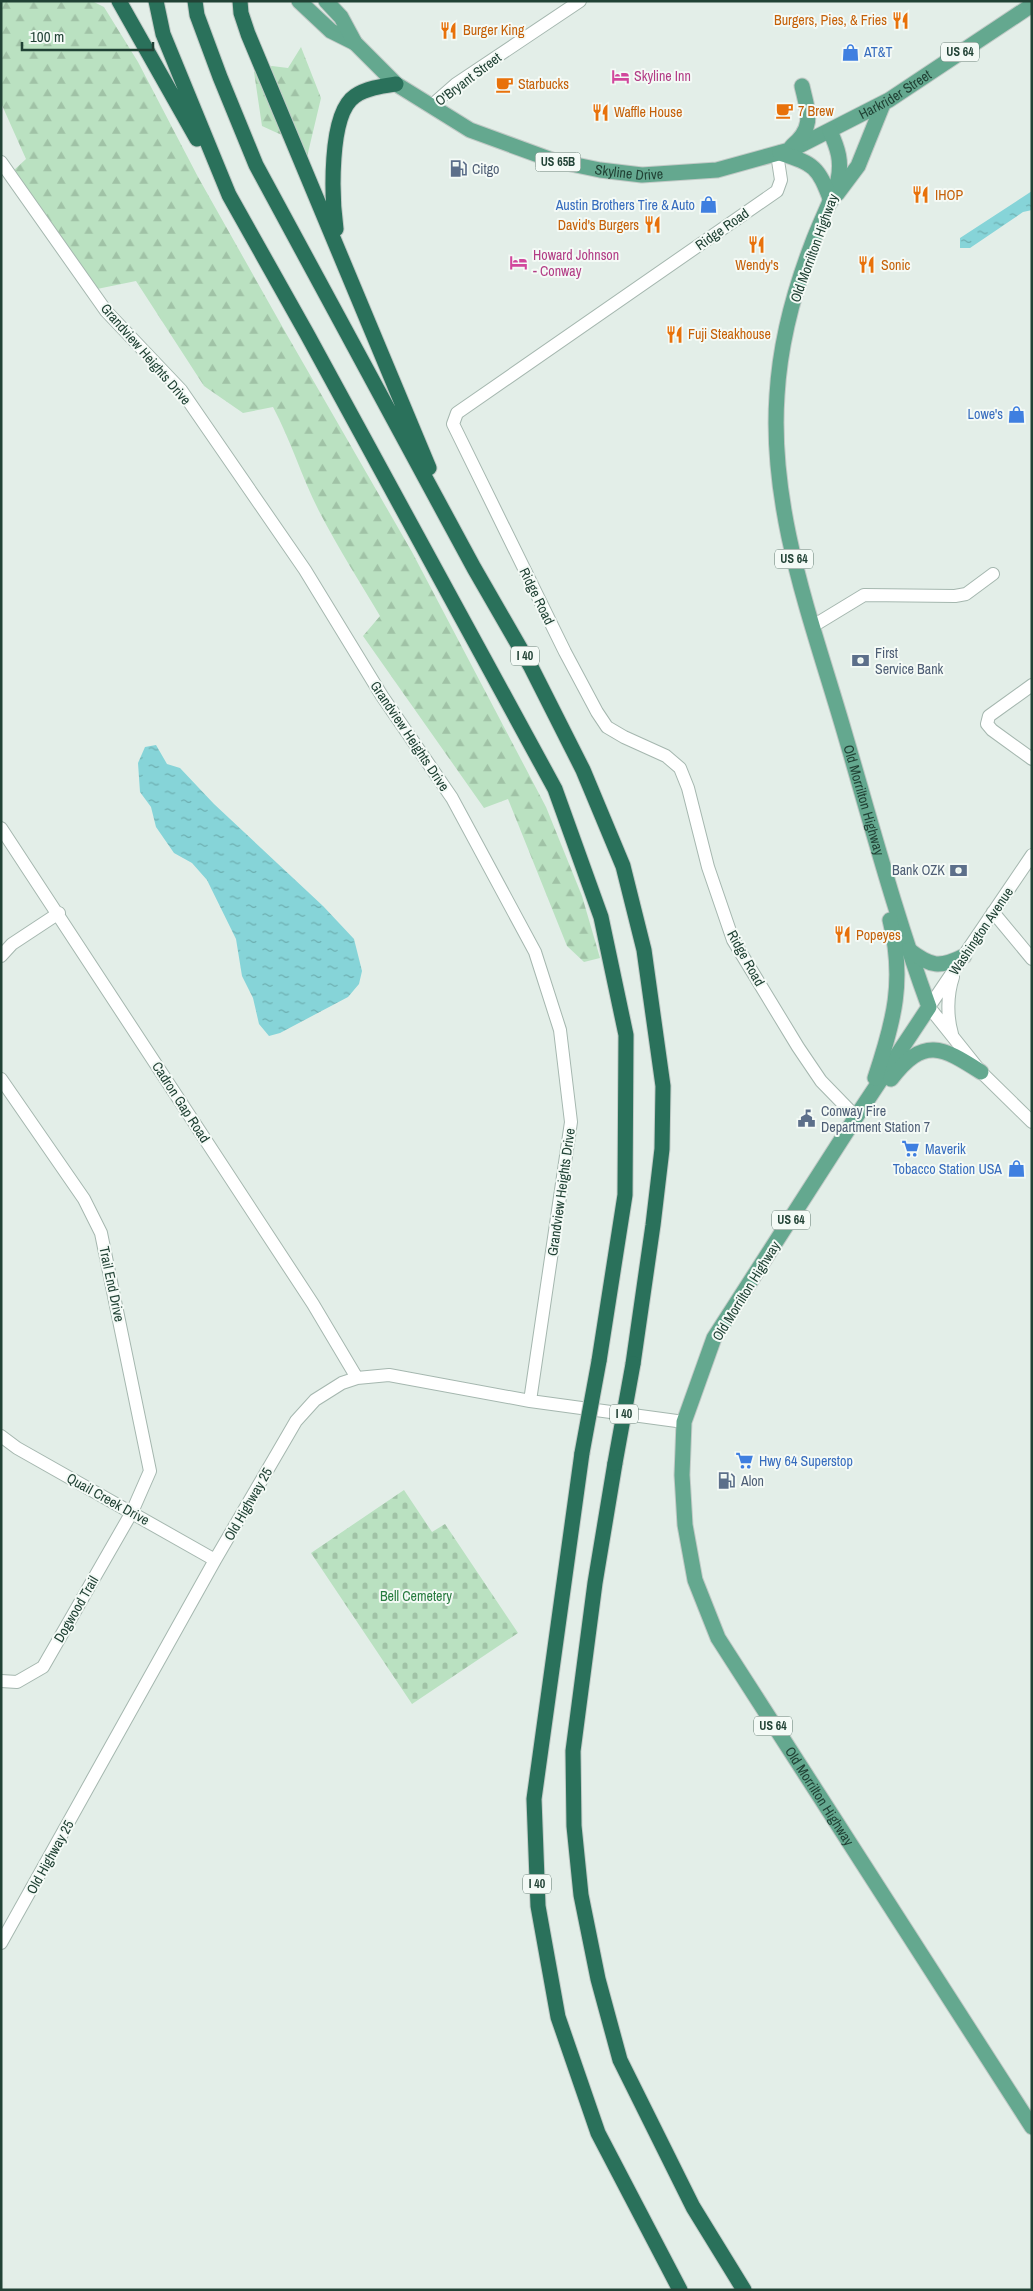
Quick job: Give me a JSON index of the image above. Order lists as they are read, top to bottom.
{
  "streets": {
    "highway": ["I 40"],
    "main road": [
      "US 64",
      "Harkrider Street",
      "US 65B",
      "Skyline Drive",
      "Old Morrilton Highway"
    ],
    "street": [
      "O'Bryant Street",
      "Ridge Road",
      "Grandview Heights Drive",
      "Washington Avenue",
      "Cadron Gap Road",
      "Trail End Drive",
      "Quail Creek Drive",
      "Old Highway 25",
      "Dogwood Trail"
    ]
  },
  "crossings": [
    ["US 64", "Harkrider Street"],
    ["US 64", "Old Morrilton Highway"],
    ["O'Bryant Street", "Skyline Drive"],
    ["Harkrider Street", "Skyline Drive"],
    ["Harkrider Street", "Old Morrilton Highway"],
    ["Skyline Drive", "Ridge Road"],
    ["Skyline Drive", "Old Morrilton Highway"],
    ["Ridge Road", "Old Morrilton Highway"],
    ["Old Morrilton Highway", "Washington Avenue"],
    ["Old Morrilton Highway", "Old Highway 25"],
    ["Grandview Heights Drive", "Old Highway 25"],
    ["Cadron Gap Road", "Old Highway 25"],
    ["Trail End Drive", "Quail Creek Drive"],
    ["Trail End Drive", "Dogwood Trail"],
    ["Quail Creek Drive", "Old Highway 25"],
    ["Quail Creek Drive", "Dogwood Trail"]
  ],
  "parks": ["Bell Cemetery"],
  "places": {
    "restaurant": [
      "Burgers, Pies, & Fries",
      "Burger King",
      "Waffle House",
      "IHOP",
      "David's Burgers",
      "Wendy's",
      "Sonic",
      "Fuji Steakhouse",
      "Popeyes"
    ],
    "shop": [
      "AT&T",
      "Austin Brothers Tire & Auto",
      "Lowe's",
      "Tobacco Station USA"
    ],
    "hotel": ["Skyline Inn", "Howard Johnson - Conway"],
    "cafe": ["Starbucks", "7 Brew"],
    "fuel station": ["Citgo", "Alon"],
    "bank": ["First Service Bank", "Bank OZK"],
    "public building": ["Conway Fire Department Station 7"],
    "supermarket": ["Maverik", "Hwy 64 Superstop"]
  },
  "scale_bar": "100 m"
}
